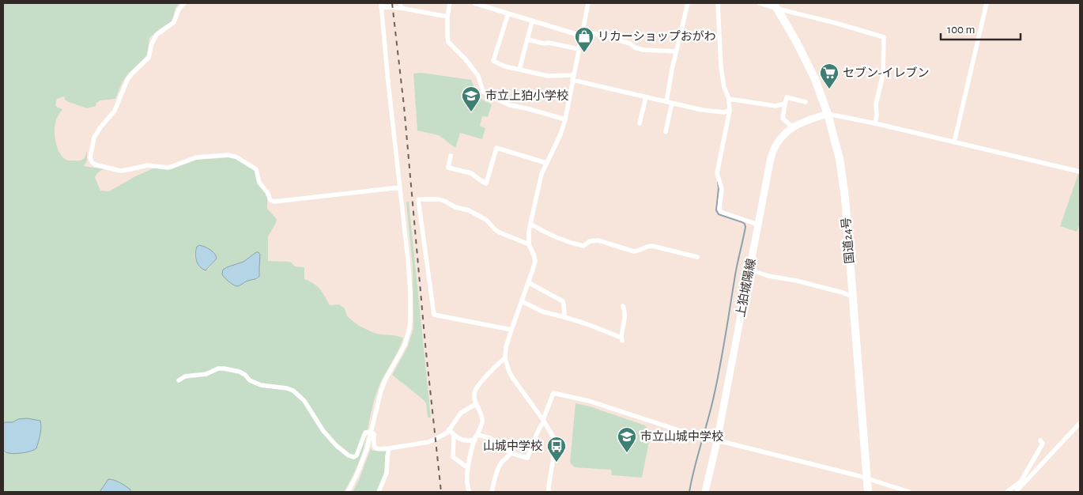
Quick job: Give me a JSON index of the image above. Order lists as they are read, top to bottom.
{
  "streets": {
    "highway": ["国道24号"],
    "main road": ["上狛城陽線"]
  },
  "crossings": [
    ["国道24号", "上狛城陽線"]
  ],
  "places": {
    "shop": ["リカーショップおがわ"],
    "supermarket": ["セブン-イレブン"],
    "school or university": ["市立上狛小学校", "市立山城中学校"],
    "bus stop": ["山城中学校"]
  },
  "scale_bar": "100 m"
}
